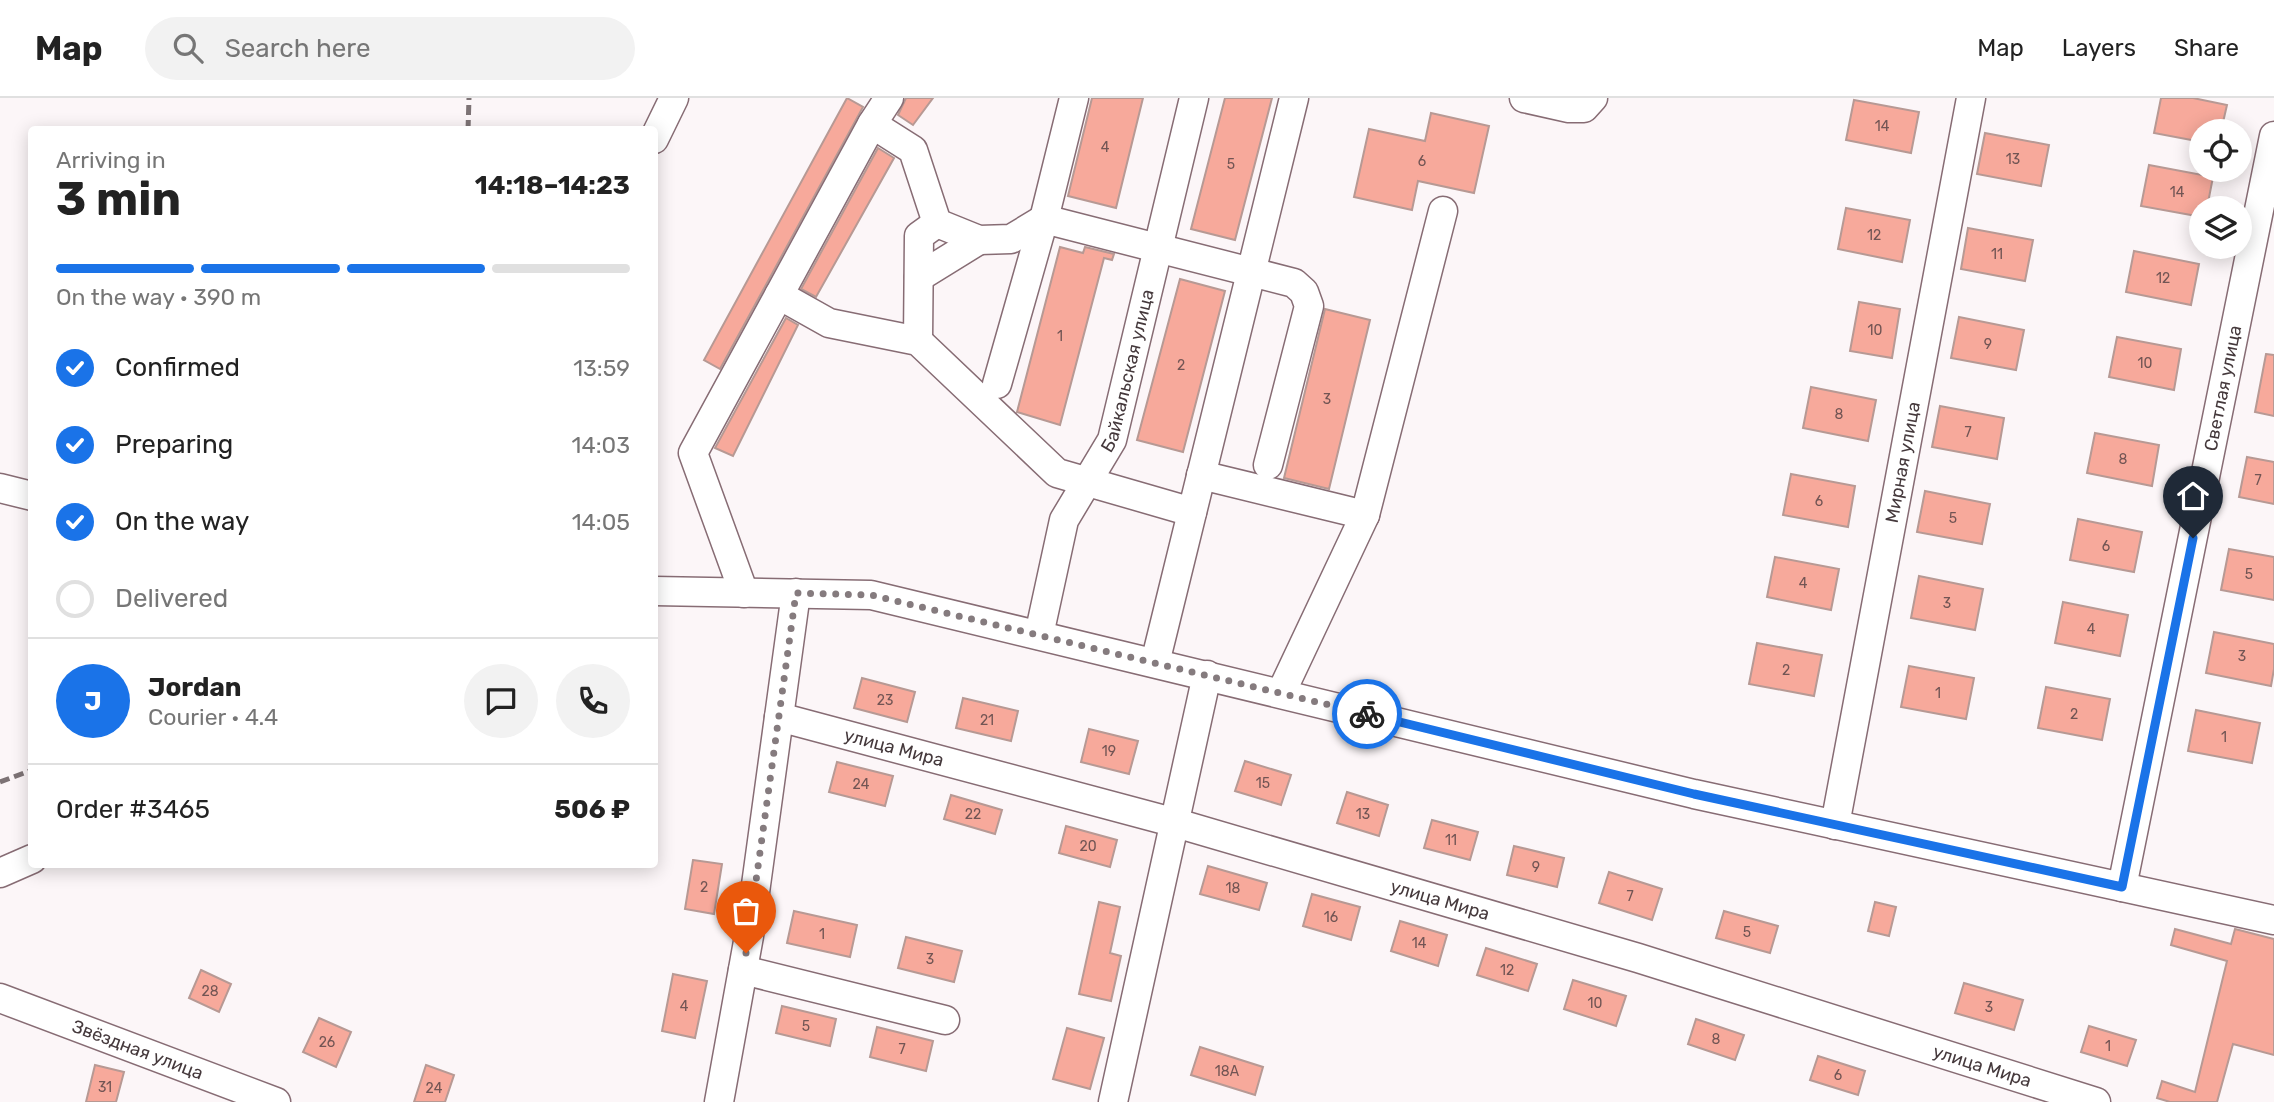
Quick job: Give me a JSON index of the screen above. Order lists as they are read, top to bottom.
{
  "streets": {
    "street": [
      "Байкальская улица",
      "Светлая улица",
      "Мирная улица",
      "улица Мира",
      "Звёздная улица"
    ]
  },
  "house_numbers": [
    "14",
    "4",
    "13",
    "6",
    "5",
    "14",
    "12",
    "11",
    "12",
    "10",
    "1",
    "9",
    "10",
    "2",
    "3",
    "8",
    "7",
    "8",
    "7",
    "6",
    "5",
    "6",
    "5",
    "4",
    "3",
    "4",
    "3",
    "2",
    "1",
    "23",
    "2",
    "21",
    "1",
    "19",
    "15",
    "24",
    "22",
    "13",
    "11",
    "20",
    "9",
    "2",
    "18",
    "7",
    "16",
    "5",
    "1",
    "14",
    "3",
    "12",
    "28",
    "10",
    "4",
    "3",
    "5",
    "8",
    "26",
    "1",
    "7",
    "18А",
    "6",
    "31",
    "24"
  ],
  "page": {
    "header": "Map",
    "search": "Search here",
    "nav": ["Map", "Layers", "Share"],
    "heading": ["3 min", "Arriving in", "14:18–14:23"],
    "panel": [
      "Jordan",
      "Courier · 4.4",
      "Order #3465",
      "506 ₽"
    ],
    "bar": "On the way · 390 m",
    "list": [
      ["Confirmed", "13:59"],
      ["Preparing", "14:03"],
      ["On the way", "14:05"],
      "Delivered"
    ],
    "round": "J"
  }
}
